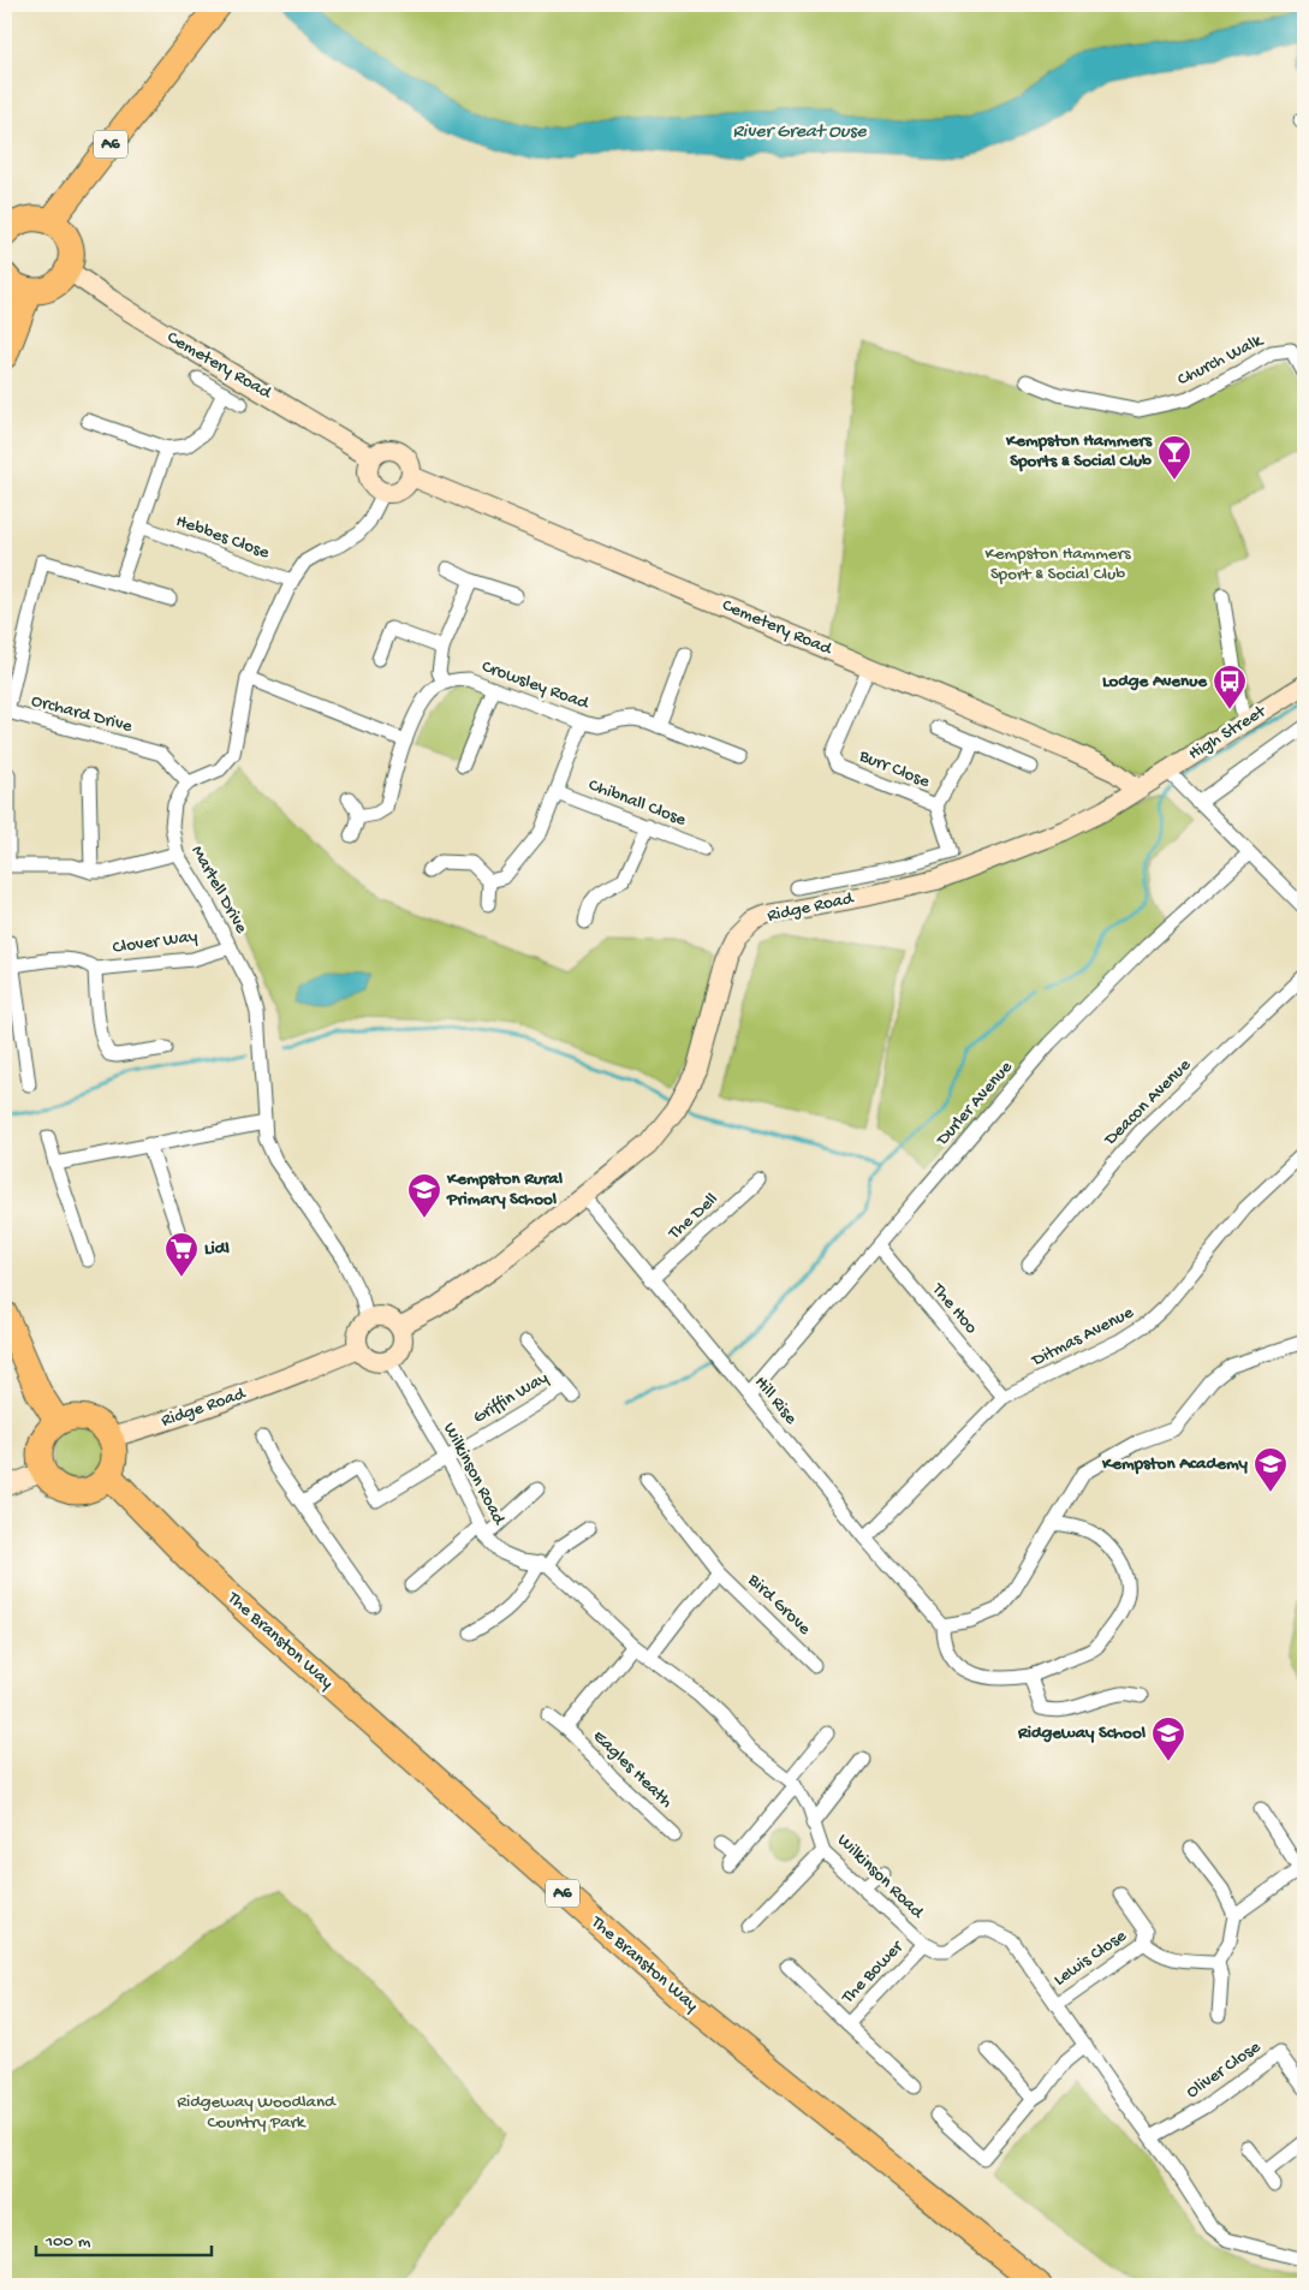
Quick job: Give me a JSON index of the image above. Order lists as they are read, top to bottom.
{
  "streets": {
    "highway": ["A6", "The Branston Way"],
    "main road": ["Cemetery Road", "High Street", "Ridge Road"],
    "street": [
      "Church Walk",
      "Hebbes Close",
      "Crowsley Road",
      "Orchard Drive",
      "Burr Close",
      "Chibnall Close",
      "Martell Drive",
      "Clover Way",
      "Deacon Avenue",
      "Durler Avenue",
      "The Dell",
      "The Hoo",
      "Ditmas Avenue",
      "Griffin Way",
      "Hill Rise",
      "Wilkinson Road",
      "Bird Grove",
      "Eagles Heath",
      "Lewis Close",
      "The Bower",
      "Oliver Close"
    ]
  },
  "crossings": [
    ["Cemetery Road", "High Street"],
    ["Cemetery Road", "Burr Close"],
    ["Cemetery Road", "Ridge Road"],
    ["Orchard Drive", "Martell Drive"],
    ["High Street", "Ridge Road"],
    ["Martell Drive", "Ridge Road"],
    ["Martell Drive", "Clover Way"],
    ["Martell Drive", "Wilkinson Road"],
    ["Ridge Road", "Hill Rise"],
    ["Ridge Road", "Wilkinson Road"],
    ["Ridge Road", "The Branston Way"],
    ["Durler Avenue", "The Hoo"],
    ["Durler Avenue", "Hill Rise"],
    ["The Dell", "Hill Rise"],
    ["The Hoo", "Ditmas Avenue"],
    ["Ditmas Avenue", "Hill Rise"],
    ["Griffin Way", "Wilkinson Road"],
    ["Wilkinson Road", "Eagles Heath"],
    ["Wilkinson Road", "Lewis Close"],
    ["Wilkinson Road", "The Bower"],
    ["Wilkinson Road", "Oliver Close"]
  ],
  "water": ["River Great Ouse"],
  "parks": ["Kempston Hammers Sport & Social Club", "Ridgeway Woodland Country Park"],
  "places": {
    "bar": ["Kempston Hammers Sports & Social Club"],
    "bus stop": ["Lodge Avenue"],
    "school or university": ["Kempston Rural Primary School", "Kempston Academy", "Ridgeway School"],
    "supermarket": ["Lidl"]
  },
  "scale_bar": "100 m"
}
